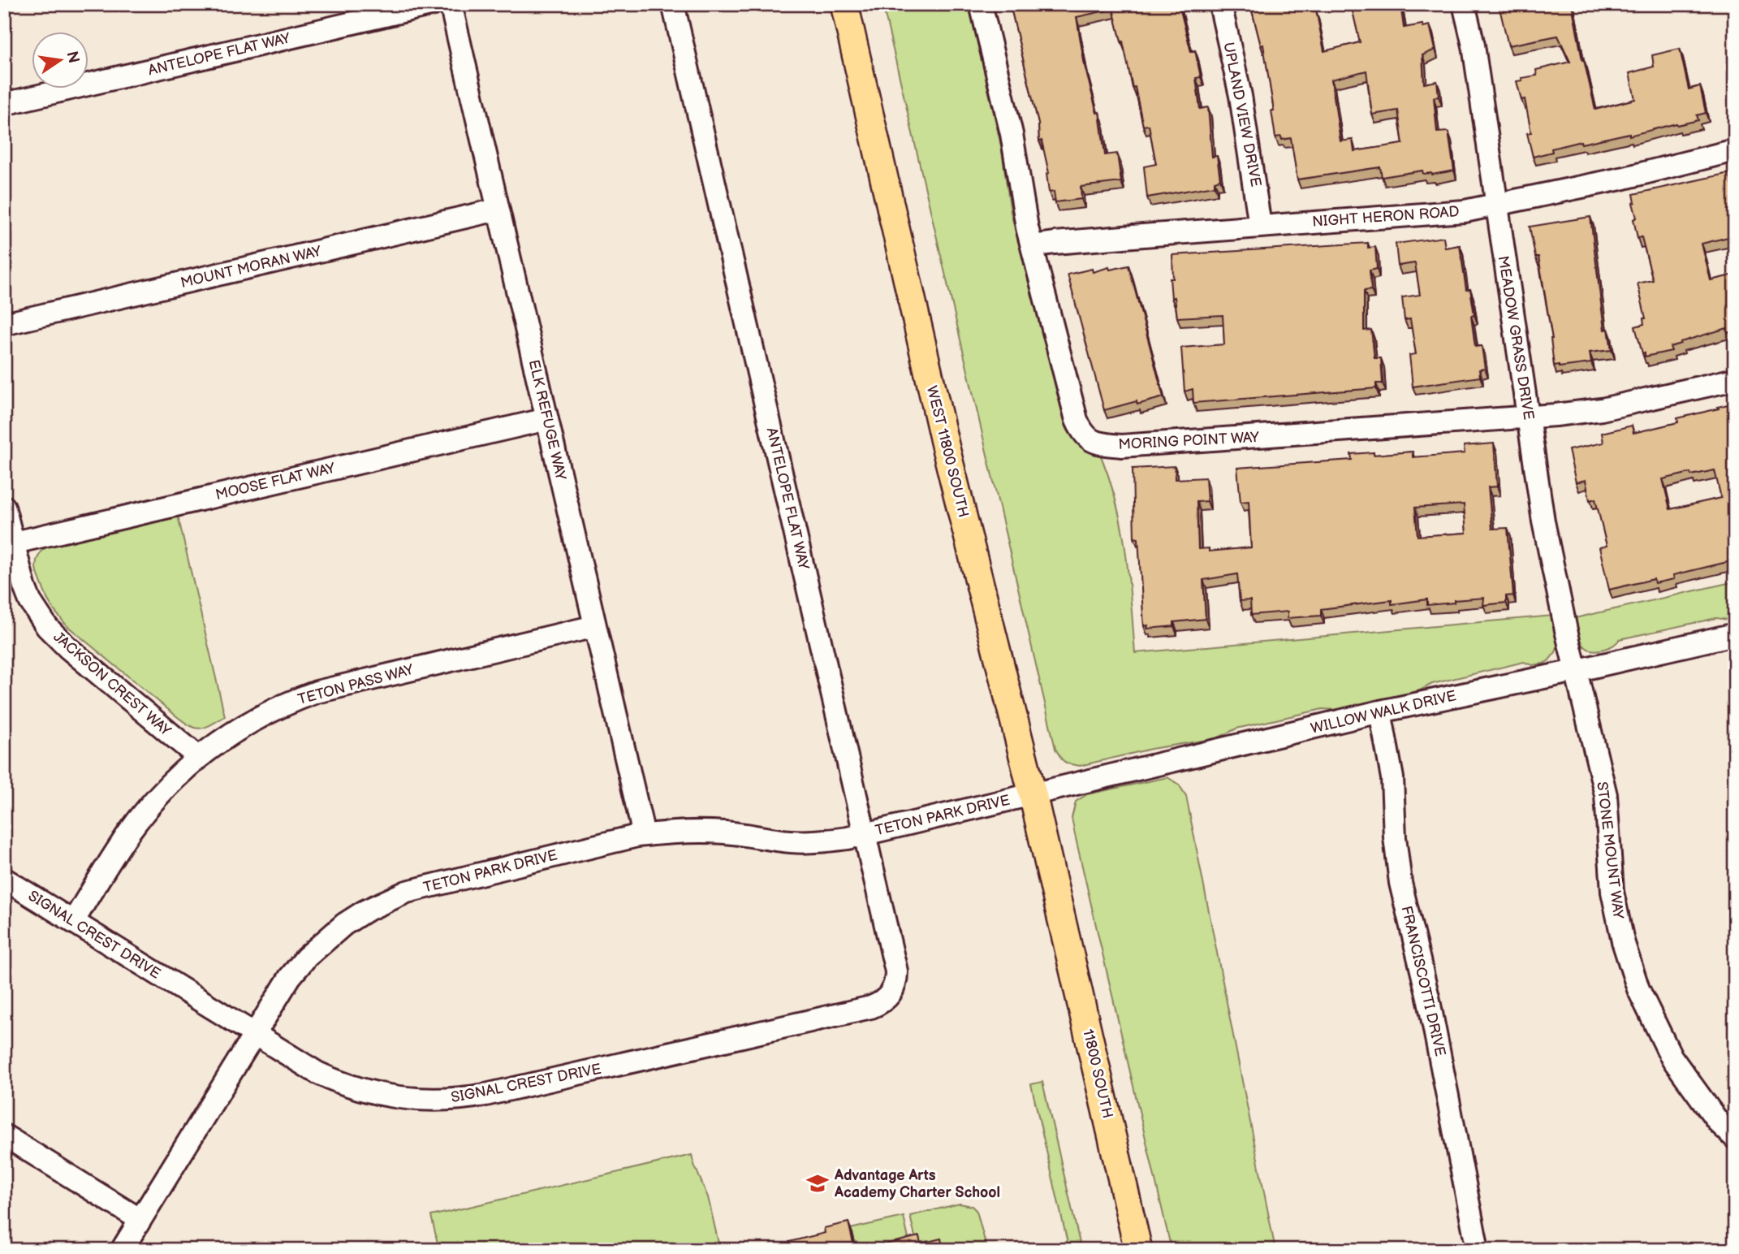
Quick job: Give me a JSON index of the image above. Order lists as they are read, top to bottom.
{
  "streets": {
    "main road": ["WEST 11800 SOUTH", "11800 SOUTH"],
    "street": [
      "ANTELOPE FLAT WAY",
      "UPLAND VIEW DRIVE",
      "NIGHT HERON ROAD",
      "MOUNT MORAN WAY",
      "MEADOW GRASS DRIVE",
      "ELK REFUGE WAY",
      "MORING POINT WAY",
      "MOOSE FLAT WAY",
      "JACKSON CREST WAY",
      "TETON PASS WAY",
      "WILLOW WALK DRIVE",
      "TETON PARK DRIVE",
      "STONE MOUNT WAY",
      "SIGNAL CREST DRIVE",
      "FRANCISCOTTI DRIVE"
    ]
  },
  "crossings": [
    ["ANTELOPE FLAT WAY", "TETON PARK DRIVE"],
    ["ANTELOPE FLAT WAY", "SIGNAL CREST DRIVE"],
    ["UPLAND VIEW DRIVE", "NIGHT HERON ROAD"],
    ["NIGHT HERON ROAD", "MEADOW GRASS DRIVE"],
    ["NIGHT HERON ROAD", "MORING POINT WAY"],
    ["MOUNT MORAN WAY", "ELK REFUGE WAY"],
    ["MEADOW GRASS DRIVE", "MORING POINT WAY"],
    ["MEADOW GRASS DRIVE", "WILLOW WALK DRIVE"],
    ["MEADOW GRASS DRIVE", "STONE MOUNT WAY"],
    ["ELK REFUGE WAY", "MOOSE FLAT WAY"],
    ["ELK REFUGE WAY", "TETON PASS WAY"],
    ["ELK REFUGE WAY", "TETON PARK DRIVE"],
    ["WEST 11800 SOUTH", "WILLOW WALK DRIVE"],
    ["WEST 11800 SOUTH", "TETON PARK DRIVE"],
    ["WEST 11800 SOUTH", "11800 SOUTH"],
    ["MOOSE FLAT WAY", "JACKSON CREST WAY"],
    ["JACKSON CREST WAY", "TETON PASS WAY"],
    ["TETON PASS WAY", "SIGNAL CREST DRIVE"],
    ["WILLOW WALK DRIVE", "TETON PARK DRIVE"],
    ["WILLOW WALK DRIVE", "STONE MOUNT WAY"],
    ["WILLOW WALK DRIVE", "FRANCISCOTTI DRIVE"],
    ["TETON PARK DRIVE", "SIGNAL CREST DRIVE"]
  ],
  "places": {
    "school or university": ["Advantage Arts Academy Charter School"]
  },
  "north": "right"
}
